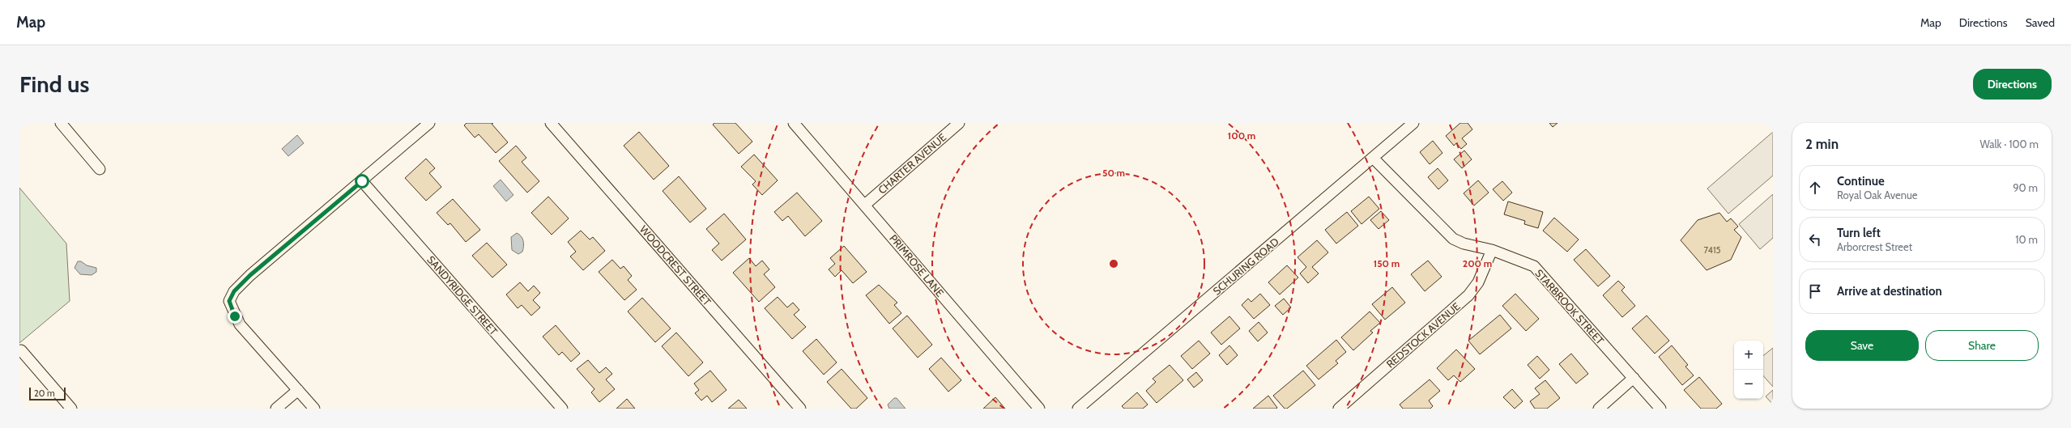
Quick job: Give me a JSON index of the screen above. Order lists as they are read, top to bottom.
{
  "streets": {
    "street": [
      "CHARTER AVENUE",
      "WOODCREST STREET",
      "PRIMROSE LANE",
      "SCHURING ROAD",
      "SANDYRIDGE STREET",
      "STARBROOK STREET",
      "REDSTOCK AVENUE"
    ]
  },
  "crossings": [
    ["CHARTER AVENUE", "PRIMROSE LANE"],
    ["SCHURING ROAD", "STARBROOK STREET"],
    ["STARBROOK STREET", "REDSTOCK AVENUE"]
  ],
  "house_numbers": ["7415"],
  "scale_bar": "20 m",
  "page": {
    "header": "Map",
    "nav": ["Map", "Directions", "Saved"],
    "buttons": [
      "Directions",
      ["Save", "Share"]
    ],
    "title": "Find us",
    "heading": ["2 min", "Walk · 100 m"],
    "list": [
      ["Continue", "Royal Oak Avenue", "90 m"],
      ["Turn left", "Arborcrest Street", "10 m"],
      "Arrive at destination"
    ],
    "map_buttons": ["+", "−"],
    "scale": "20 m"
  },
  "rings": [
    "100 m",
    "50 m",
    "150 m",
    "200 m"
  ]
}
